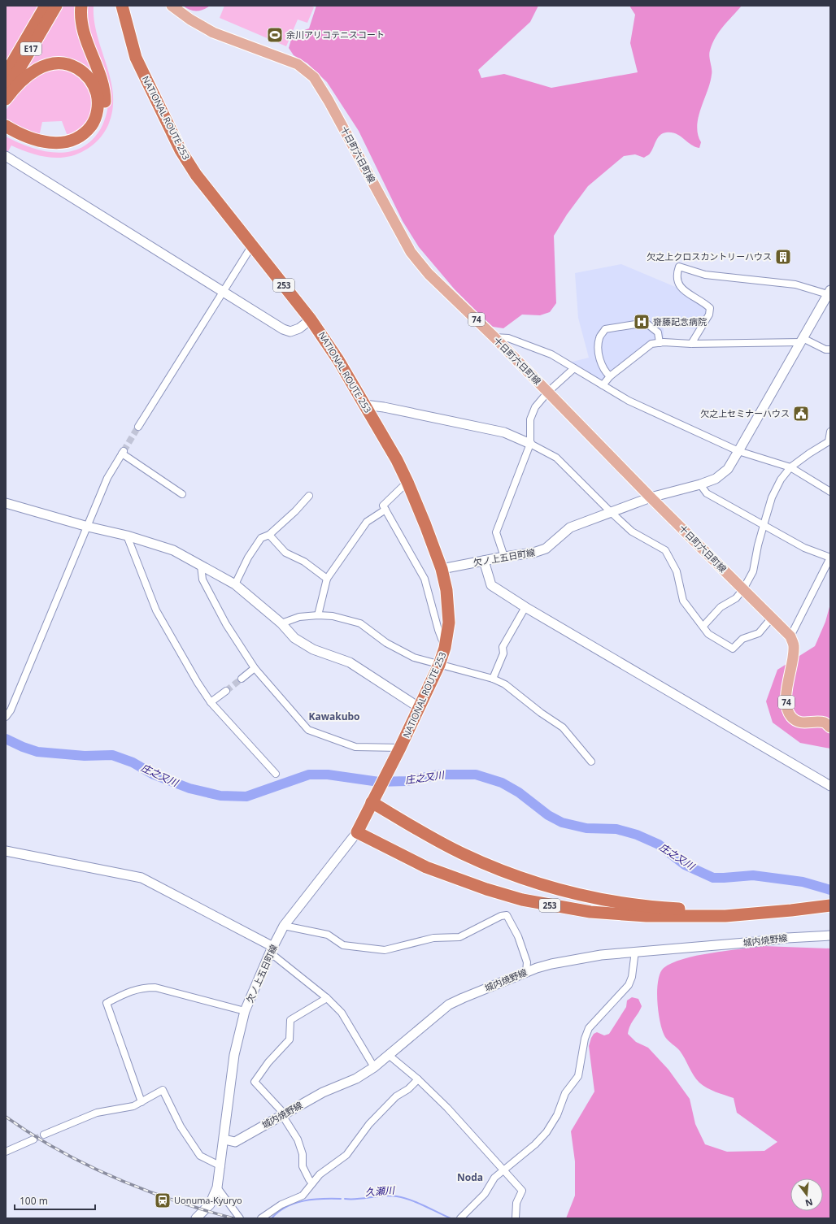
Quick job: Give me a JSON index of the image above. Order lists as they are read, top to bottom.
{
  "streets": {
    "highway": ["E17", "NATIONAL ROUTE 253", "253"],
    "main road": ["十日町六日町線", "74"],
    "street": ["欠ノ上五日町線", "城内焼野線"]
  },
  "crossings": [
    ["NATIONAL ROUTE 253", "253"],
    ["NATIONAL ROUTE 253", "欠ノ上五日町線"],
    ["十日町六日町線", "74"],
    ["十日町六日町線", "欠ノ上五日町線"],
    ["253", "欠ノ上五日町線"],
    ["欠ノ上五日町線", "城内焼野線"]
  ],
  "districts": ["Kawakubo", "Noda"],
  "water": ["庄之又川", "久瀬川"],
  "places": {
    "sports": ["余川アリコテニスコート"],
    "building": ["欠之上クロスカントリーハウス"],
    "hospital": ["齋藤記念病院"],
    "public building": ["欠之上セミナーハウス"],
    "station": ["Uonuma-Kyuryo"]
  },
  "scale_bar": "100 m",
  "north": "bottom"
}
